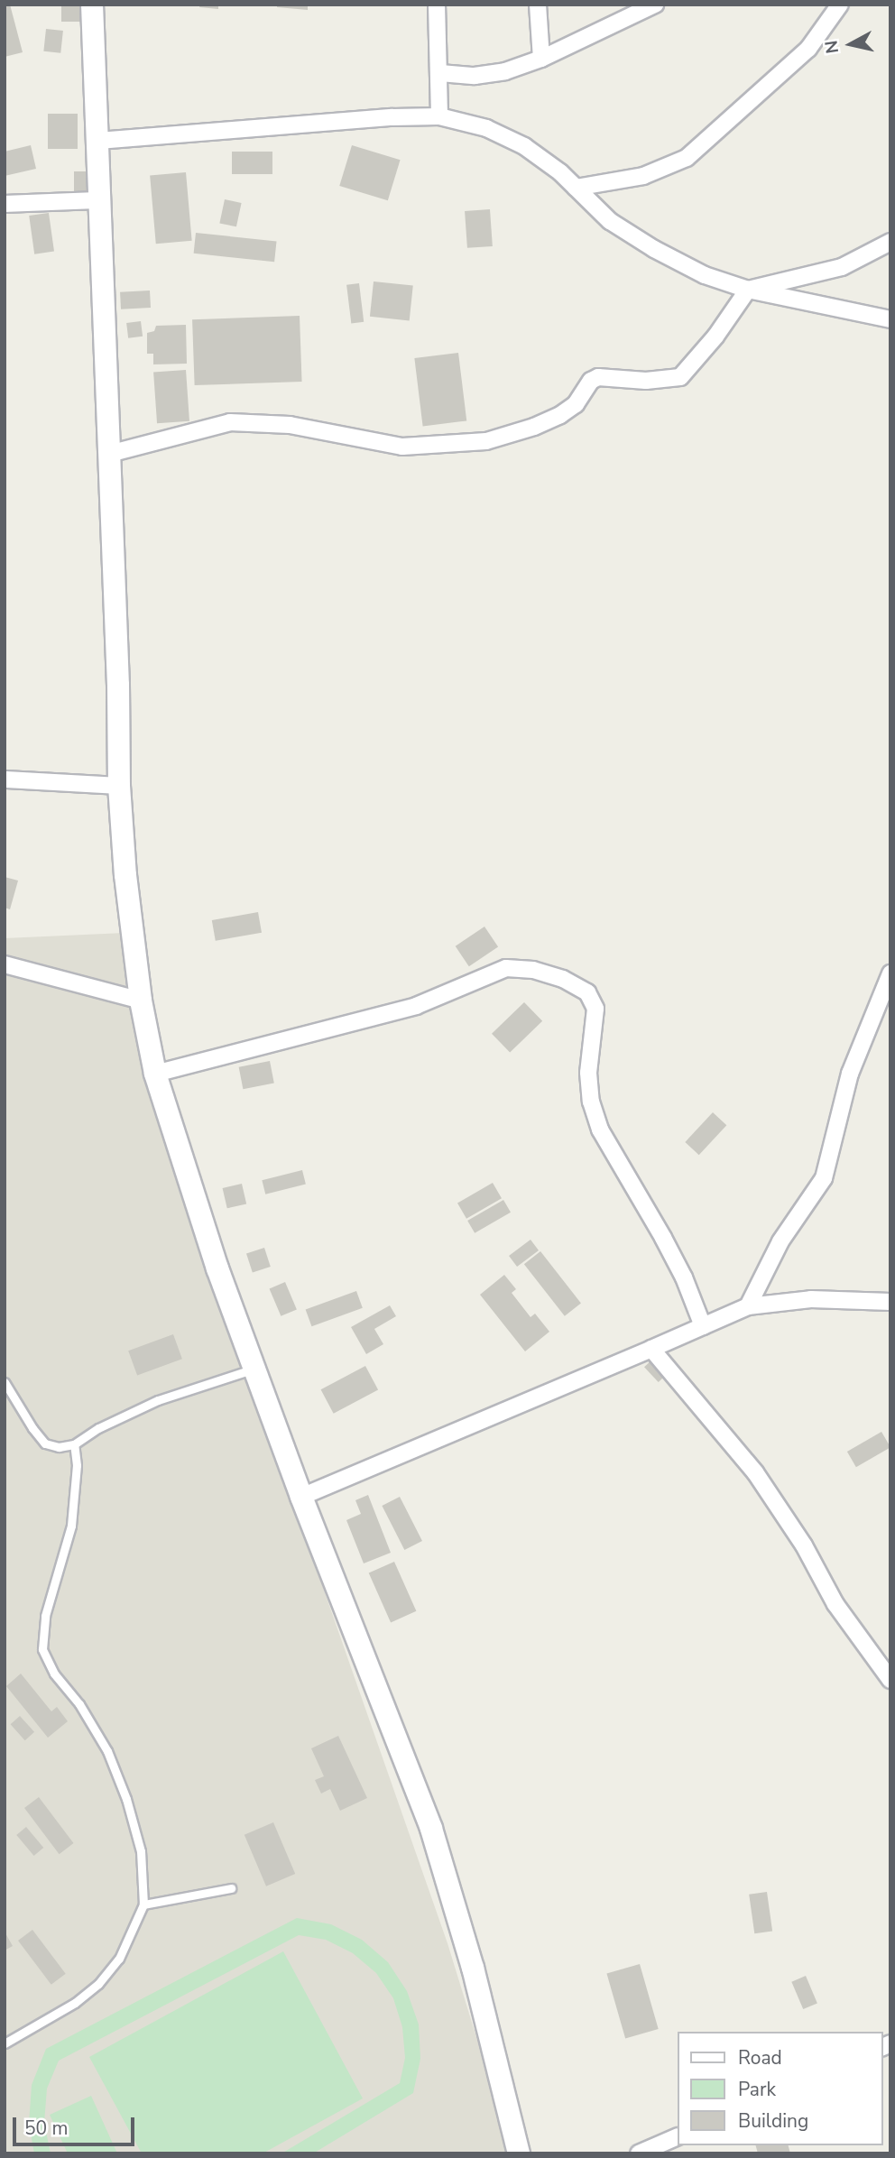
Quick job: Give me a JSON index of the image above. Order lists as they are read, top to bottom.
{
  "legend": ["Road", "Park", "Building"],
  "scale_bar": "50 m",
  "north": "left"
}
